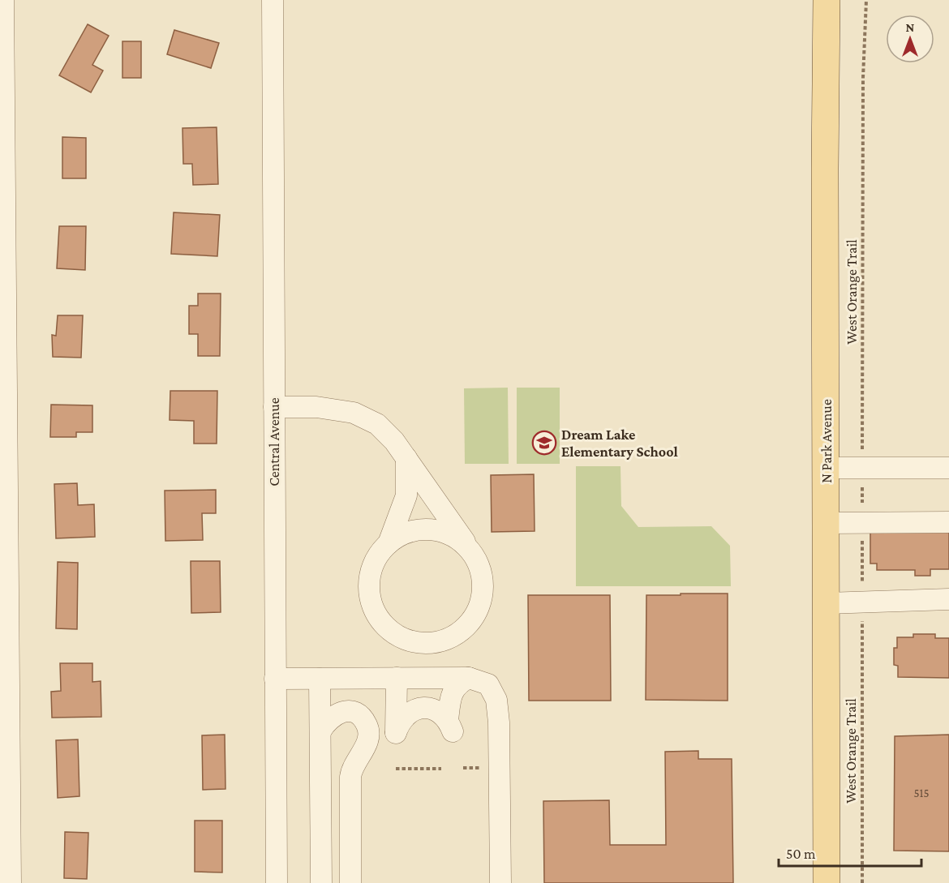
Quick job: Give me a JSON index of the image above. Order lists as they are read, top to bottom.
{
  "streets": {
    "main road": ["N Park Avenue"],
    "street": ["Central Avenue"],
    "path": ["West Orange Trail"]
  },
  "places": {
    "school or university": ["Dream Lake Elementary School"]
  },
  "house_numbers": ["515"],
  "scale_bar": "50 m",
  "north": "top"
}
